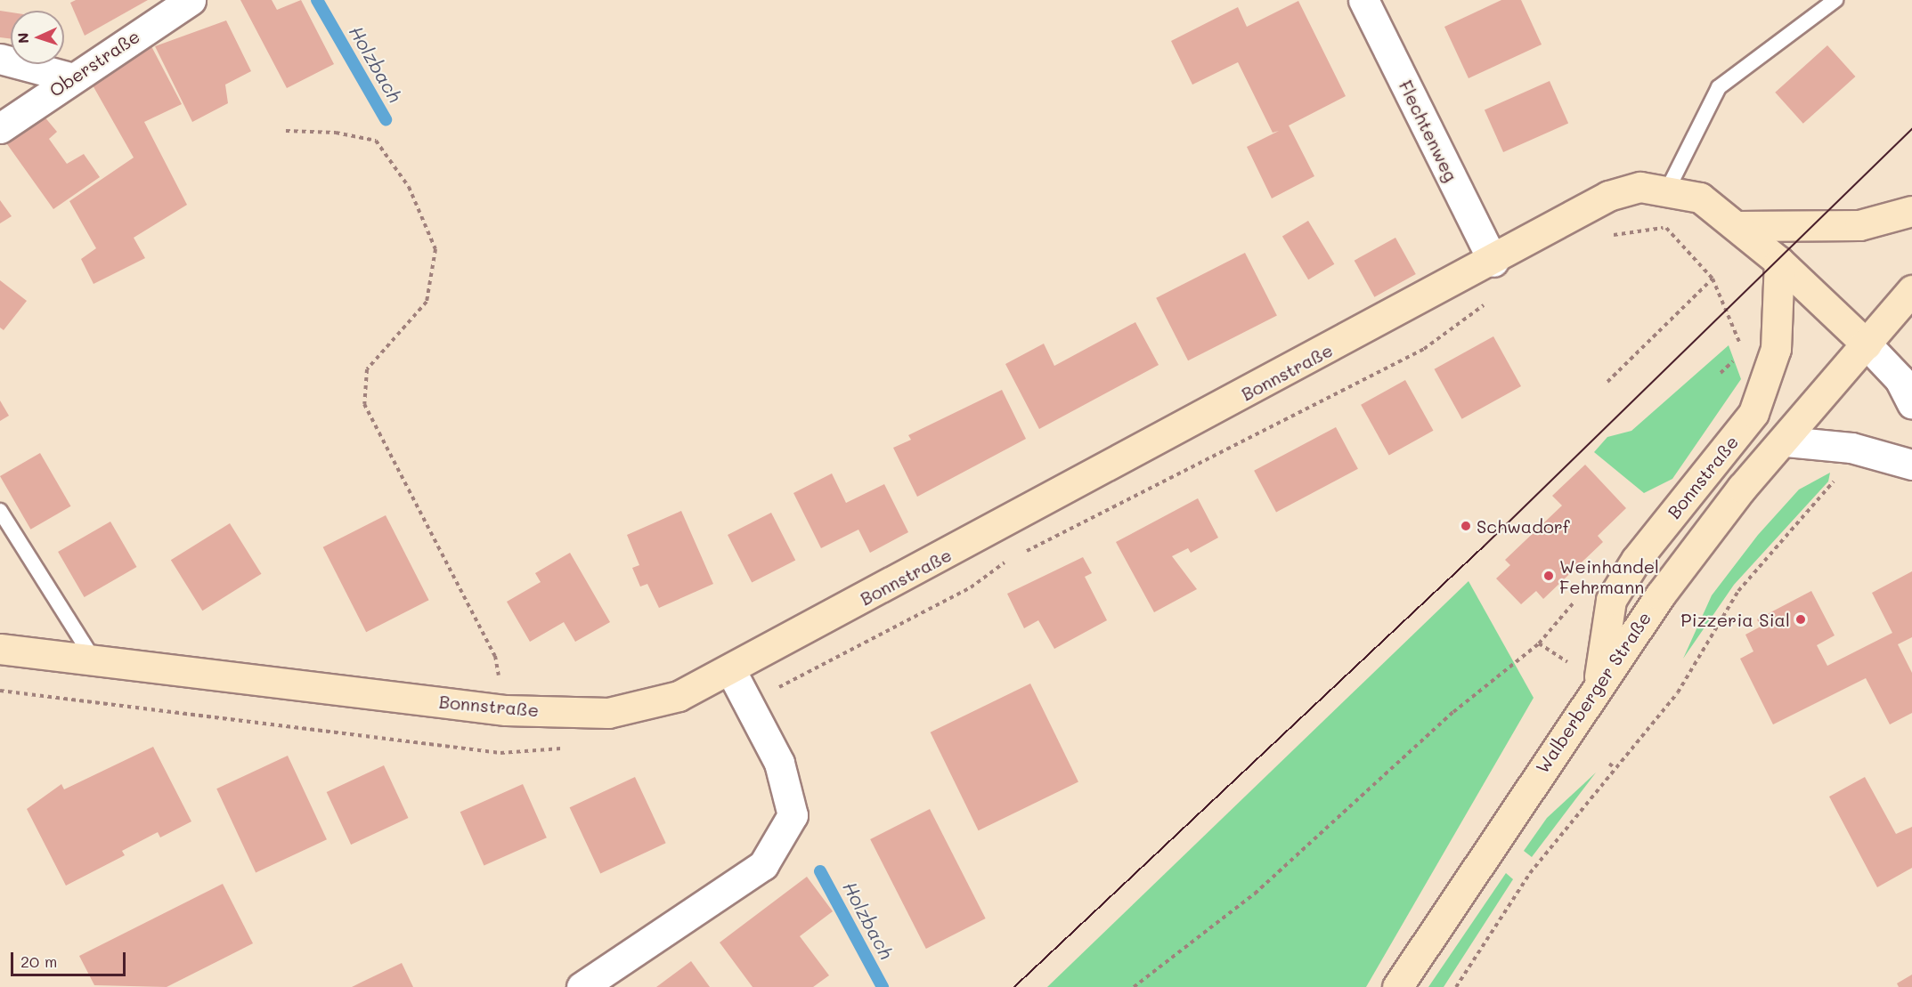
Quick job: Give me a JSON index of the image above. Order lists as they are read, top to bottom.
{
  "streets": {
    "street": [
      "Oberstraße",
      "Flechtenweg",
      "Bonnstraße",
      "Walberberger Straße"
    ]
  },
  "crossings": [
    ["Flechtenweg", "Bonnstraße"],
    ["Bonnstraße", "Walberberger Straße"]
  ],
  "water": ["Holzbach"],
  "places": ["Schwadorf", "Weinhandel Fehrmann", "Pizzeria Sial"],
  "scale_bar": "20 m",
  "north": "left"
}
